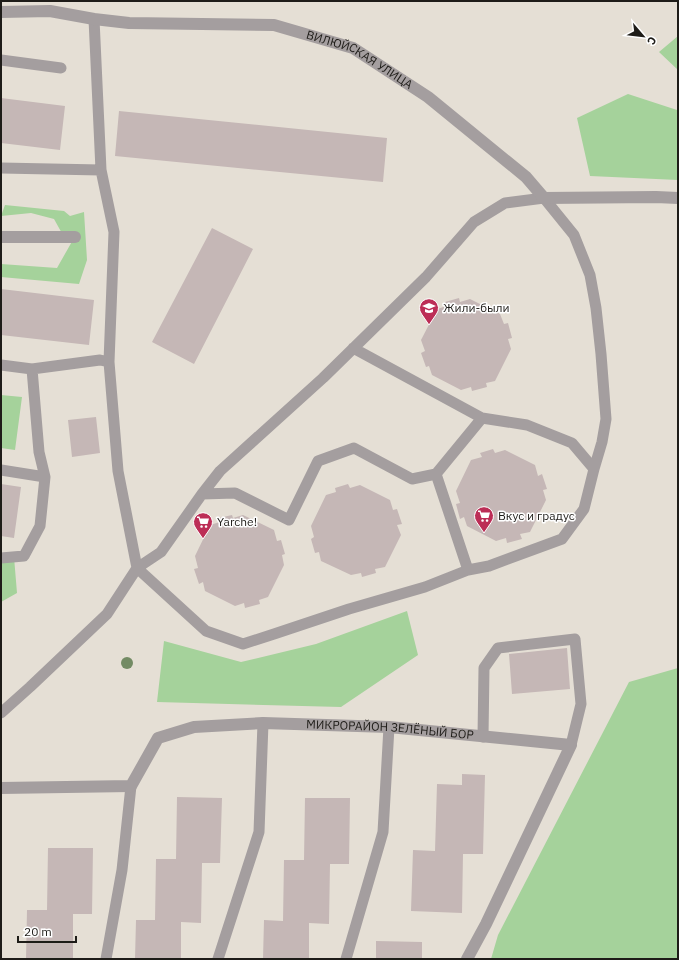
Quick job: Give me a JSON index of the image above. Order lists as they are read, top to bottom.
{
  "streets": {
    "street": ["ВИЛЮЙСКАЯ УЛИЦА", "МИКРОРАЙОН ЗЕЛЁНЫЙ БОР"]
  },
  "places": {
    "school or university": ["Жили-были"],
    "supermarket": ["Вкус и градус", "Yarche!"]
  },
  "scale_bar": "20 m",
  "north": "bottom right"
}
